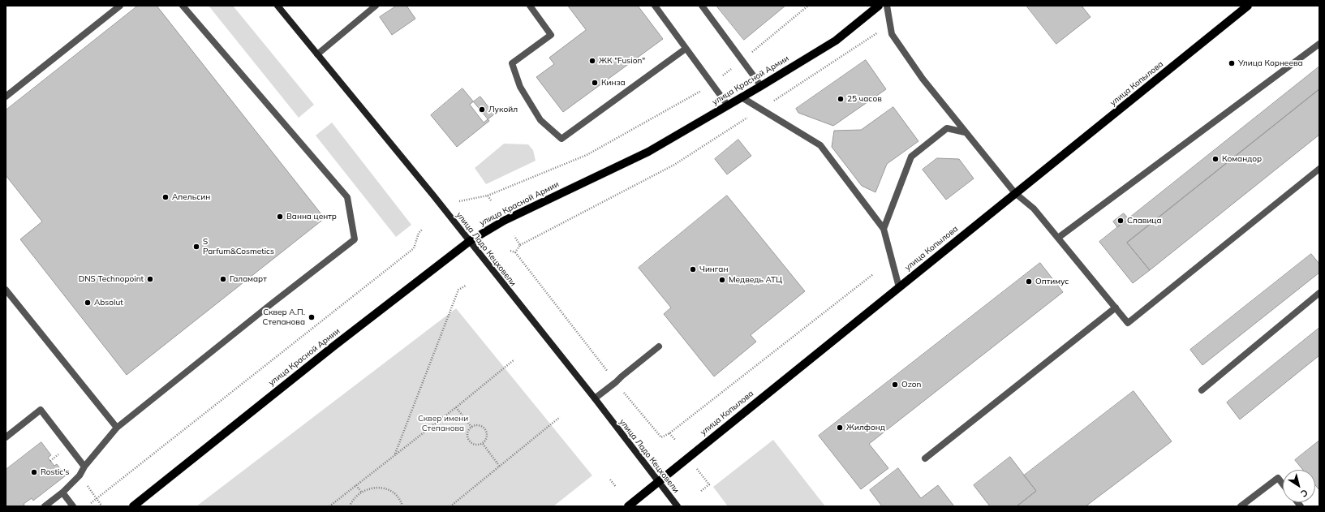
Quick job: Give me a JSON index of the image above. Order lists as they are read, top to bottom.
{
  "streets": {
    "main road": ["улица Красной Армии", "улица Копылова", "улица Ладо Кецховели"]
  },
  "crossings": [
    ["улица Красной Армии", "улица Ладо Кецховели"],
    ["улица Копылова", "улица Ладо Кецховели"]
  ],
  "parks": ["Сквер имени Степанова"],
  "places": [
    "ЖК \"Fusion\"",
    "Улица Корнеева",
    "Кинза",
    "25 часов",
    "Лукойл",
    "Командор",
    "Апельсин",
    "Ванна центр",
    "Славица",
    "S Parfum&Cosmetics",
    "Чинган",
    "DNS Technopoint",
    "Галамарт",
    "Медведь АТЦ",
    "Оптимус",
    "Absolut",
    "Сквер А.П. Степанова",
    "Ozon",
    "Жилфонд",
    "Rostic's"
  ],
  "north": "bottom right"
}
